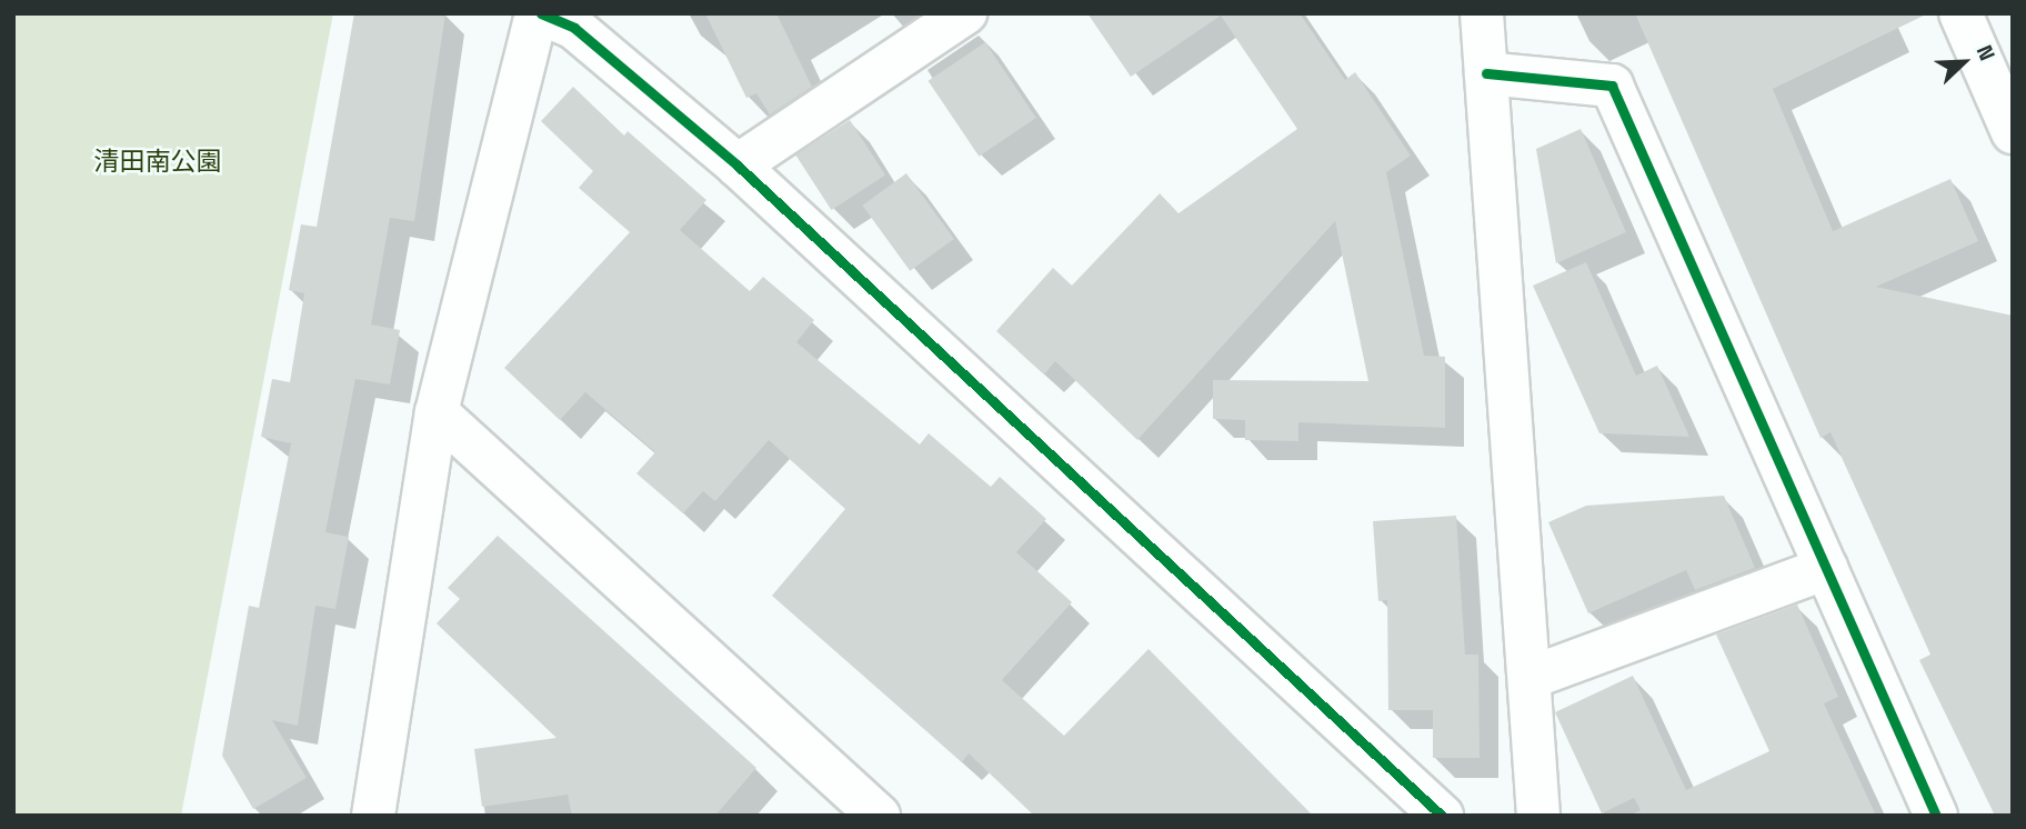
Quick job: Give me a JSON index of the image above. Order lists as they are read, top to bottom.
{
  "parks": ["清田南公園"],
  "north": "top right"
}
